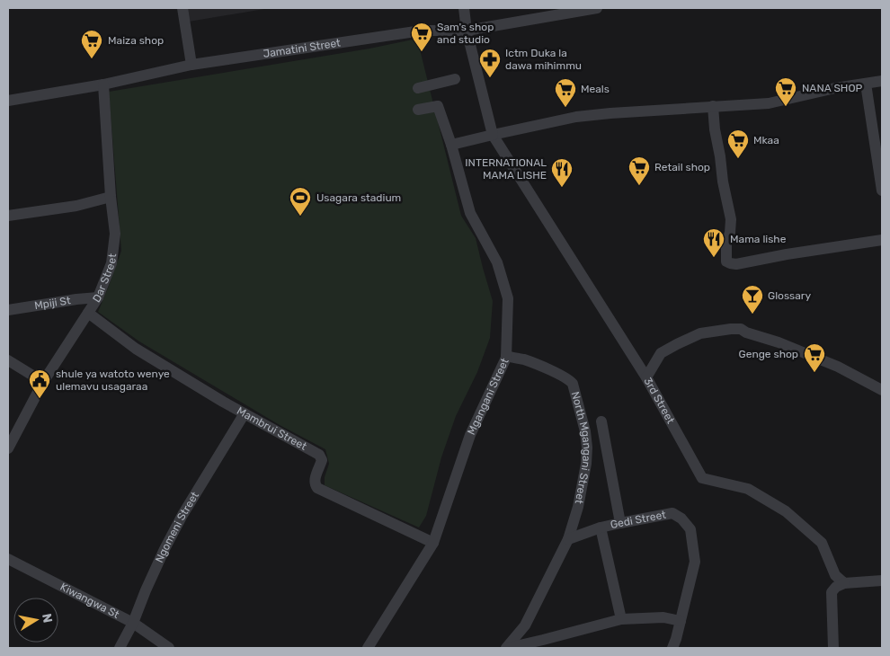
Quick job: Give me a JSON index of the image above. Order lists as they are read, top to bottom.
{
  "streets": {
    "street": [
      "Jamatini Street",
      "Dar Street",
      "Mpiji St",
      "Mgangani Street",
      "3rd Street",
      "Mambrui Street",
      "North Mgangani Street",
      "Gedi Street",
      "Ngomeni Street",
      "Kiwangwa St"
    ]
  },
  "crossings": [
    ["Jamatini Street", "Dar Street"],
    ["Dar Street", "Mpiji St"],
    ["Dar Street", "Mambrui Street"],
    ["Mgangani Street", "Mambrui Street"],
    ["Mgangani Street", "North Mgangani Street"],
    ["Mambrui Street", "Ngomeni Street"],
    ["North Mgangani Street", "Gedi Street"],
    ["Ngomeni Street", "Kiwangwa St"]
  ],
  "places": {
    "supermarket": [
      "Sam's shop and studio",
      "Maiza shop",
      "NANA SHOP",
      "Meals",
      "Mkaa",
      "Retail shop",
      "Genge shop"
    ],
    "pharmacy": ["Ictm Duka la dawa mihimmu"],
    "restaurant": ["INTERNATIONAL MAMA LISHE", "Mama lishe"],
    "sports": ["Usagara stadium"],
    "bar": ["Glossary"],
    "public building": ["shule ya watoto wenye ulemavu usagaraa"]
  },
  "north": "right"
}
